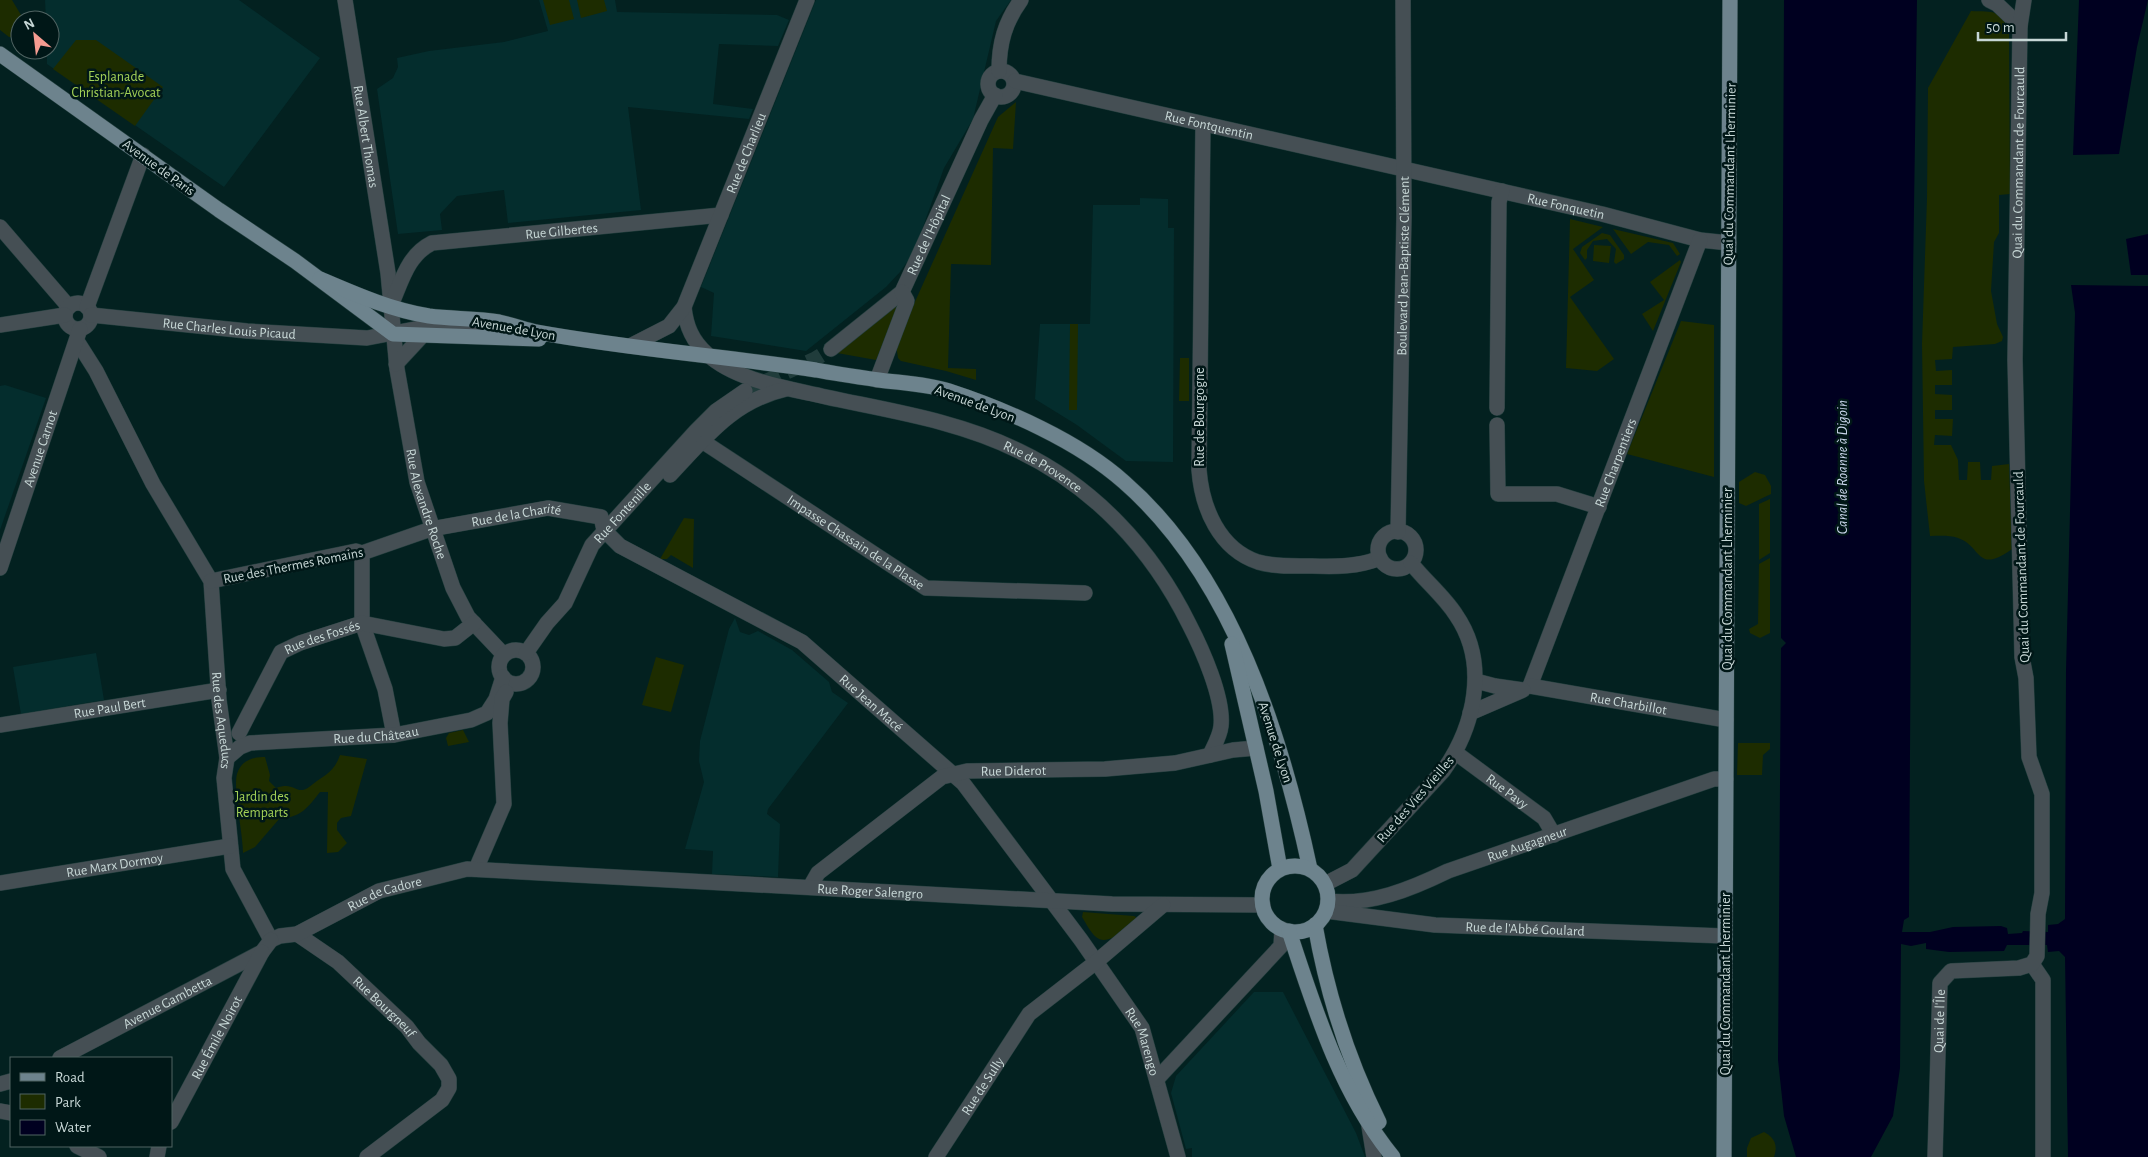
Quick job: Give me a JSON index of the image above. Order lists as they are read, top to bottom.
{
  "streets": {
    "main road": ["Avenue de Paris", "Quai du Commandant Lherminier", "Avenue de Lyon"],
    "street": [
      "Rue Fontquentin",
      "Rue Albert Thomas",
      "Rue de Charlieu",
      "Quai du Commandant de Fourcauld",
      "Rue Fonquetin",
      "Rue Gilbertes",
      "Rue de l'Hôpital",
      "Boulevard Jean-Baptiste Clément",
      "Rue Charles Louis Picaud",
      "Rue de Bourgogne",
      "Avenue Carnot",
      "Rue Charpentiers",
      "Rue de Provence",
      "Rue Alexandre Roche",
      "Rue Fontenille",
      "Rue de la Charité",
      "Impasse Chassain de la Plasse",
      "Rue des Thermes Romains",
      "Rue des Fossés",
      "Rue Jean Macé",
      "Rue Charbillot",
      "Rue Paul Bert",
      "Rue des Aqueducs",
      "Rue du Château",
      "Rue Diderot",
      "Rue Pavy",
      "Rue des Vies Vieilles",
      "Rue Augagneur",
      "Rue Marx Dormoy",
      "Rue Roger Salengro",
      "Rue de Cadore",
      "Rue de l'Abbé Goulard",
      "Avenue Gambetta",
      "Rue Bourgneuf",
      "Quai de l'Île",
      "Rue Émile Noirot",
      "Rue Marengo",
      "Rue de Sully"
    ]
  },
  "crossings": [
    ["Rue Fontquentin", "Rue Fonquetin"],
    ["Rue Fontquentin", "Rue de l'Hôpital"],
    ["Rue Fontquentin", "Boulevard Jean-Baptiste Clément"],
    ["Rue Fontquentin", "Rue de Bourgogne"],
    ["Rue Albert Thomas", "Rue Gilbertes"],
    ["Rue Albert Thomas", "Avenue de Lyon"],
    ["Rue Albert Thomas", "Rue Alexandre Roche"],
    ["Rue de Charlieu", "Rue Gilbertes"],
    ["Rue de Charlieu", "Avenue de Lyon"],
    ["Quai du Commandant de Fourcauld", "Quai de l'Île"],
    ["Avenue de Paris", "Avenue de Lyon"],
    ["Quai du Commandant Lherminier", "Rue Fonquetin"],
    ["Quai du Commandant Lherminier", "Rue Charbillot"],
    ["Quai du Commandant Lherminier", "Rue Augagneur"],
    ["Quai du Commandant Lherminier", "Rue de l'Abbé Goulard"],
    ["Rue Fonquetin", "Boulevard Jean-Baptiste Clément"],
    ["Rue Fonquetin", "Rue Charpentiers"],
    ["Rue Gilbertes", "Avenue de Lyon"],
    ["Rue Gilbertes", "Rue Alexandre Roche"],
    ["Boulevard Jean-Baptiste Clément", "Rue de Bourgogne"],
    ["Boulevard Jean-Baptiste Clément", "Rue des Vies Vieilles"],
    ["Rue Charles Louis Picaud", "Avenue de Lyon"],
    ["Rue Charles Louis Picaud", "Avenue Carnot"],
    ["Rue Charles Louis Picaud", "Rue Alexandre Roche"],
    ["Avenue de Lyon", "Rue de Provence"],
    ["Avenue de Lyon", "Rue Alexandre Roche"],
    ["Avenue de Lyon", "Rue Diderot"],
    ["Avenue de Lyon", "Rue des Vies Vieilles"],
    ["Avenue de Lyon", "Rue Augagneur"],
    ["Avenue de Lyon", "Rue Roger Salengro"],
    ["Avenue de Lyon", "Rue de l'Abbé Goulard"],
    ["Rue de Bourgogne", "Rue des Vies Vieilles"],
    ["Rue Charpentiers", "Rue Charbillot"],
    ["Rue de Provence", "Rue Diderot"],
    ["Rue Alexandre Roche", "Rue Fontenille"],
    ["Rue Alexandre Roche", "Rue de la Charité"],
    ["Rue Alexandre Roche", "Rue des Thermes Romains"],
    ["Rue Alexandre Roche", "Rue des Fossés"],
    ["Rue Fontenille", "Rue de la Charité"],
    ["Rue Fontenille", "Rue Jean Macé"],
    ["Rue de la Charité", "Rue des Thermes Romains"],
    ["Rue de la Charité", "Rue Jean Macé"],
    ["Rue des Thermes Romains", "Rue des Aqueducs"],
    ["Rue des Fossés", "Rue du Château"],
    ["Rue Jean Macé", "Rue Diderot"],
    ["Rue Jean Macé", "Rue Roger Salengro"],
    ["Rue Jean Macé", "Rue Marengo"],
    ["Rue Charbillot", "Rue des Vies Vieilles"],
    ["Rue Paul Bert", "Rue des Aqueducs"],
    ["Rue des Aqueducs", "Rue du Château"],
    ["Rue des Aqueducs", "Rue Marx Dormoy"],
    ["Rue des Aqueducs", "Rue de Cadore"],
    ["Rue des Aqueducs", "Avenue Gambetta"],
    ["Rue des Aqueducs", "Rue Émile Noirot"],
    ["Rue Diderot", "Rue Roger Salengro"],
    ["Rue Pavy", "Rue des Vies Vieilles"],
    ["Rue Pavy", "Rue Augagneur"],
    ["Rue des Vies Vieilles", "Rue Augagneur"],
    ["Rue des Vies Vieilles", "Rue Roger Salengro"],
    ["Rue des Vies Vieilles", "Rue de l'Abbé Goulard"],
    ["Rue Augagneur", "Rue Roger Salengro"],
    ["Rue Augagneur", "Rue de l'Abbé Goulard"],
    ["Rue Roger Salengro", "Rue de Cadore"],
    ["Rue Roger Salengro", "Rue de l'Abbé Goulard"],
    ["Rue Roger Salengro", "Rue de Sully"],
    ["Rue de Cadore", "Avenue Gambetta"],
    ["Rue de Cadore", "Rue Bourgneuf"],
    ["Rue de Cadore", "Rue Émile Noirot"],
    ["Avenue Gambetta", "Rue Émile Noirot"],
    ["Rue Marengo", "Rue de Sully"]
  ],
  "water": ["Canal de Roanne à Digoin"],
  "parks": ["Esplanade Christian-Avocat", "Jardin des Remparts"],
  "legend": ["Road", "Park", "Water"],
  "scale_bar": "50 m",
  "north": "top left"
}
